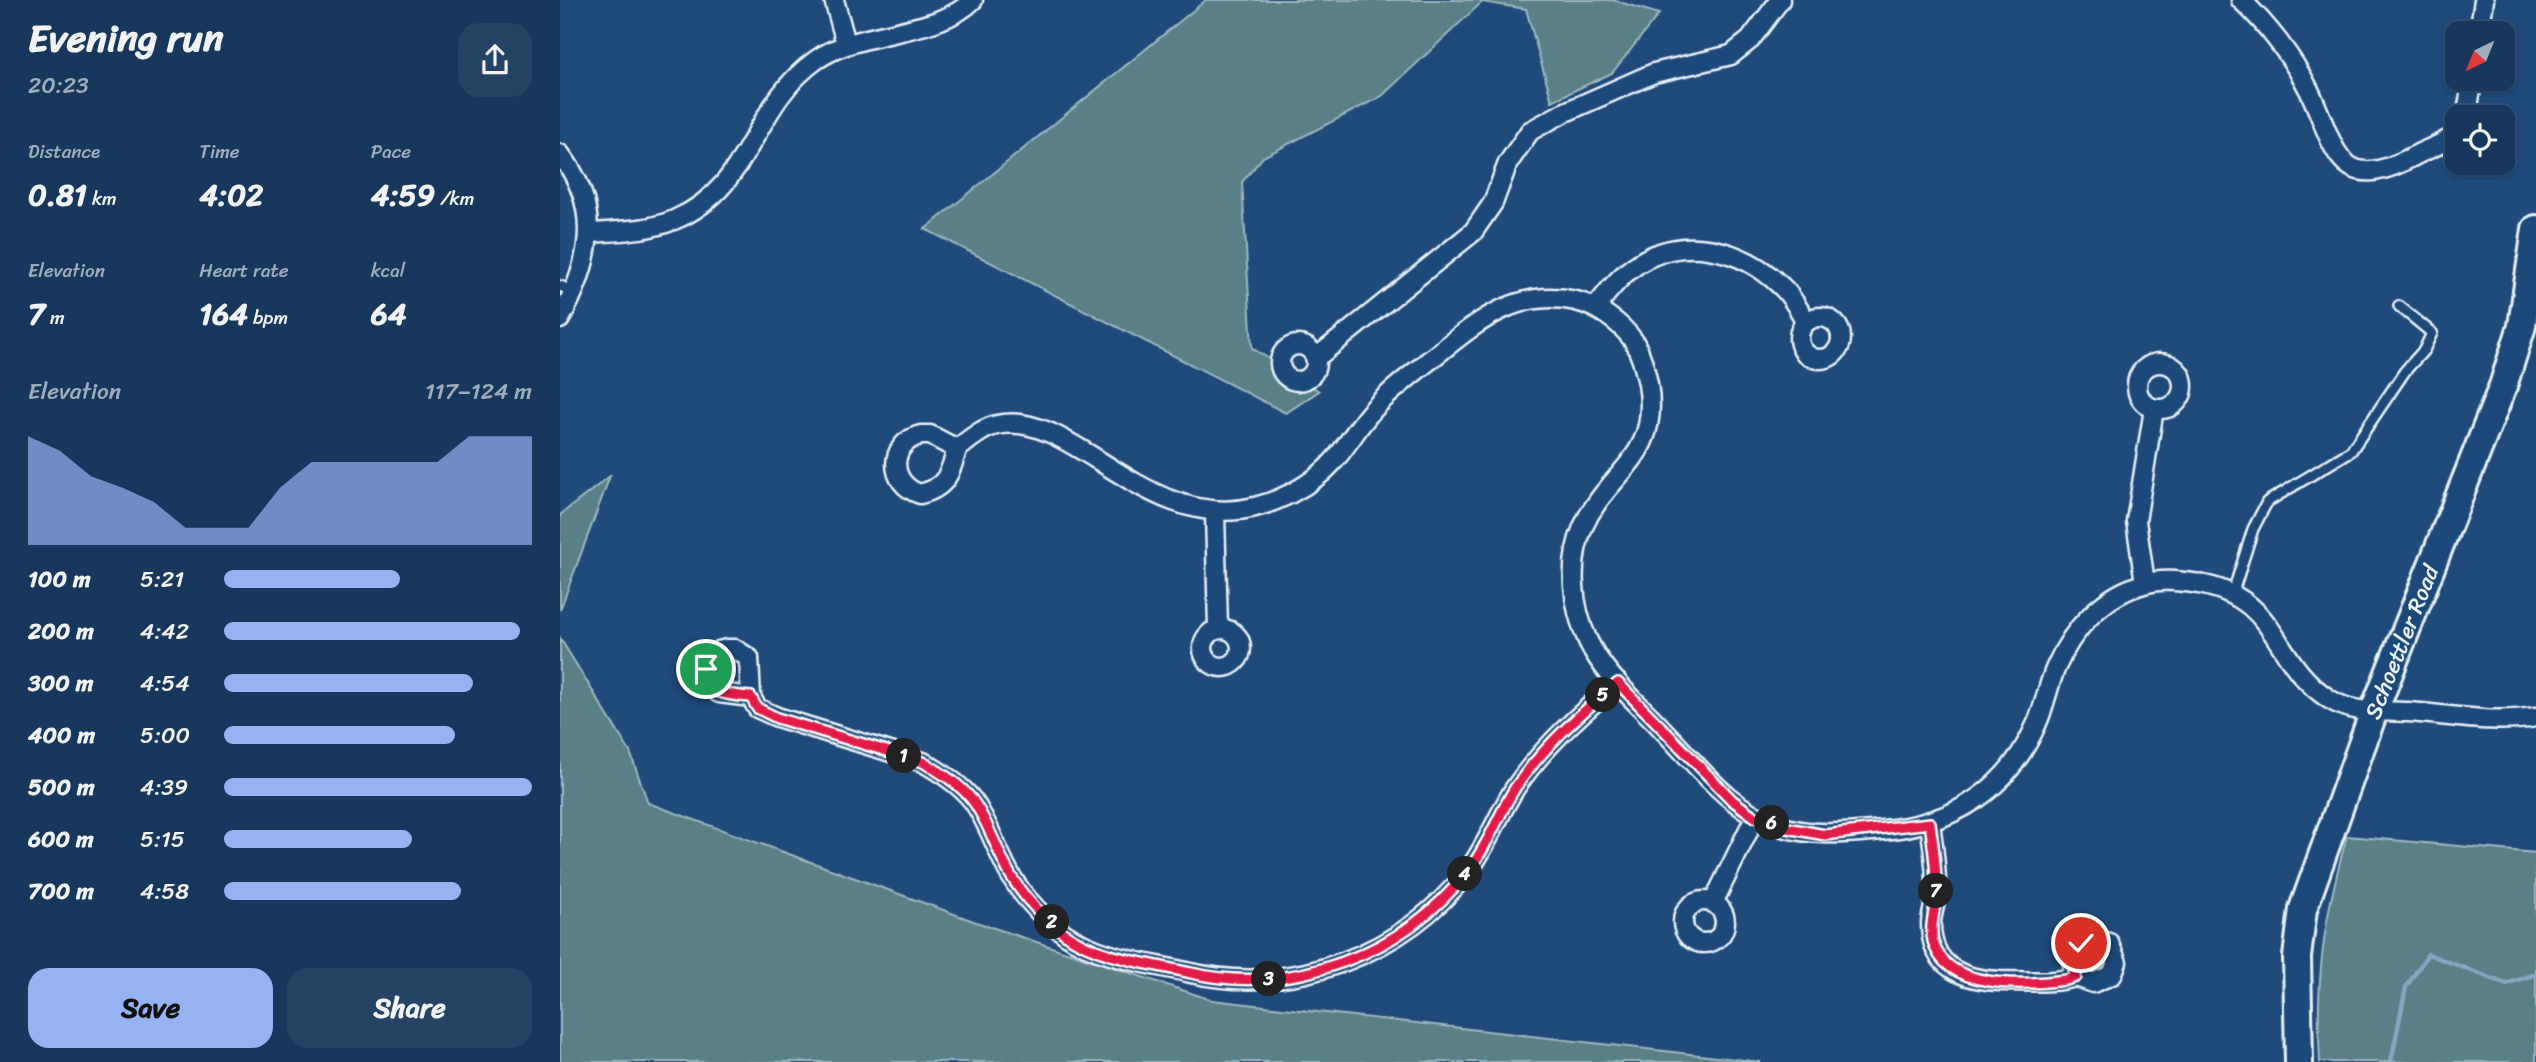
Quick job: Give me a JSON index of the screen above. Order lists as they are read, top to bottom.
{
  "streets": {
    "street": ["Schoettler Road"]
  },
  "north": "bottom left",
  "page": {
    "heading": ["Evening run", "20:23"],
    "stats": [
      ["Distance", "0.81 km"],
      ["Time", "4:02"],
      ["Pace", "4:59 /km"],
      ["Elevation", "7 m"],
      ["Heart rate", "164 bpm"],
      ["kcal", "64"]
    ],
    "chart": ["Elevation", "117–124 m"],
    "list": [
      {
        "name": "100 m",
        "note": "5:21"
      },
      {
        "name": "200 m",
        "note": "4:42"
      },
      {
        "name": "300 m",
        "note": "4:54"
      },
      {
        "name": "400 m",
        "note": "5:00"
      },
      {
        "name": "500 m",
        "note": "4:39"
      },
      {
        "name": "600 m",
        "note": "5:15"
      },
      {
        "name": "700 m",
        "note": "4:58"
      }
    ],
    "pins": [
      "5",
      "1",
      "6",
      "4",
      "7",
      "2",
      "3"
    ],
    "buttons": ["Save", "Share"]
  }
}
